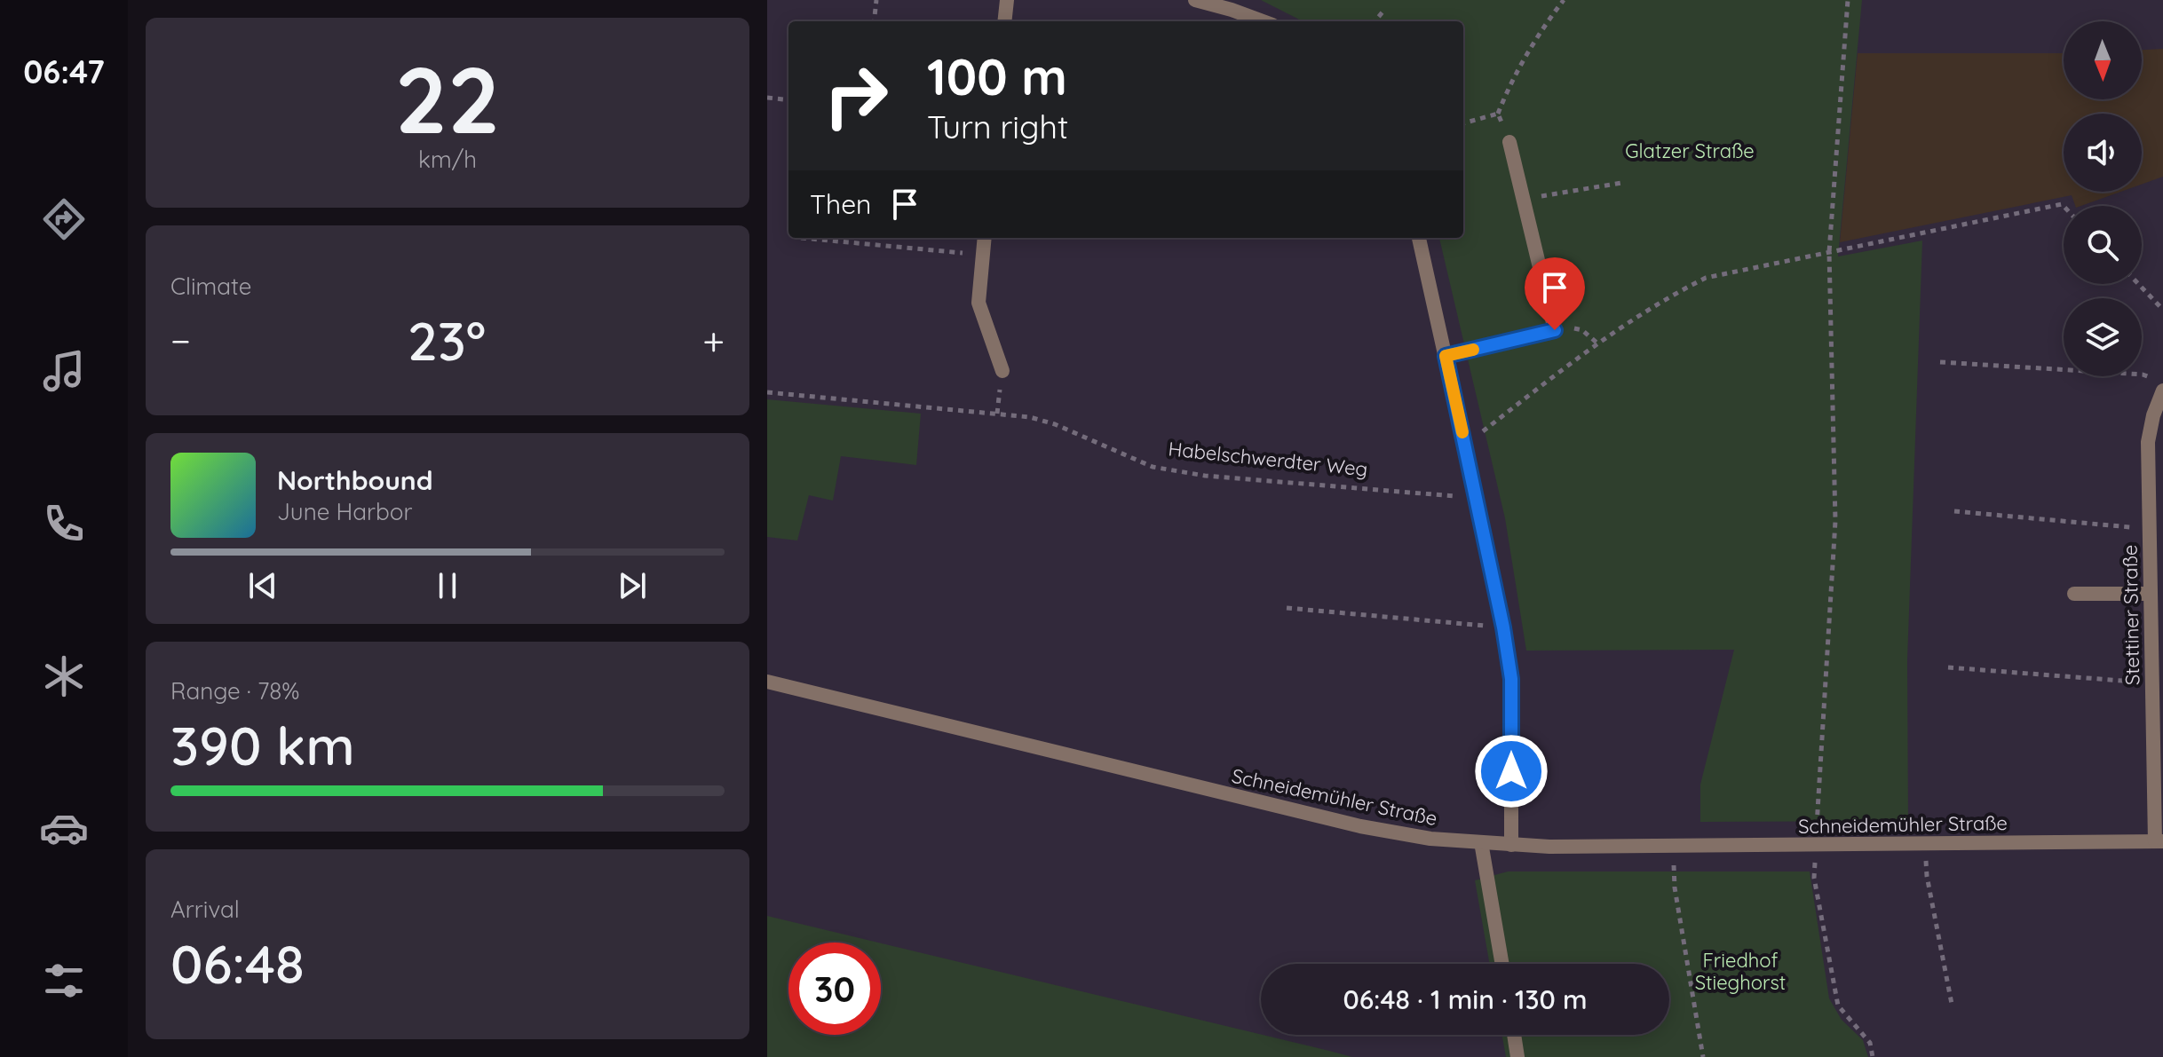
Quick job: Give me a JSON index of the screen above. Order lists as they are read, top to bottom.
{
  "streets": {
    "street": ["Stettiner Straße", "Schneidemühler Straße"],
    "path": ["Habelschwerdter Weg"]
  },
  "crossings": [
    ["Stettiner Straße", "Schneidemühler Straße"]
  ],
  "parks": ["Glatzer Straße", "Friedhof Stieghorst"],
  "north": "bottom",
  "page": {
    "tabs": "06:47",
    "tile": [
      ["22", "km/h"],
      "Climate",
      ["Range · 78%", "390 km"],
      ["Arrival", "06:48"]
    ],
    "turn": ["100 m", "Turn right"],
    "then": "Then",
    "heat": ["−", "23°", "+"],
    "song": ["Northbound", "June Harbor"],
    "limit": "30",
    "trip": "06:48 · 1 min · 130 m"
  }
}
